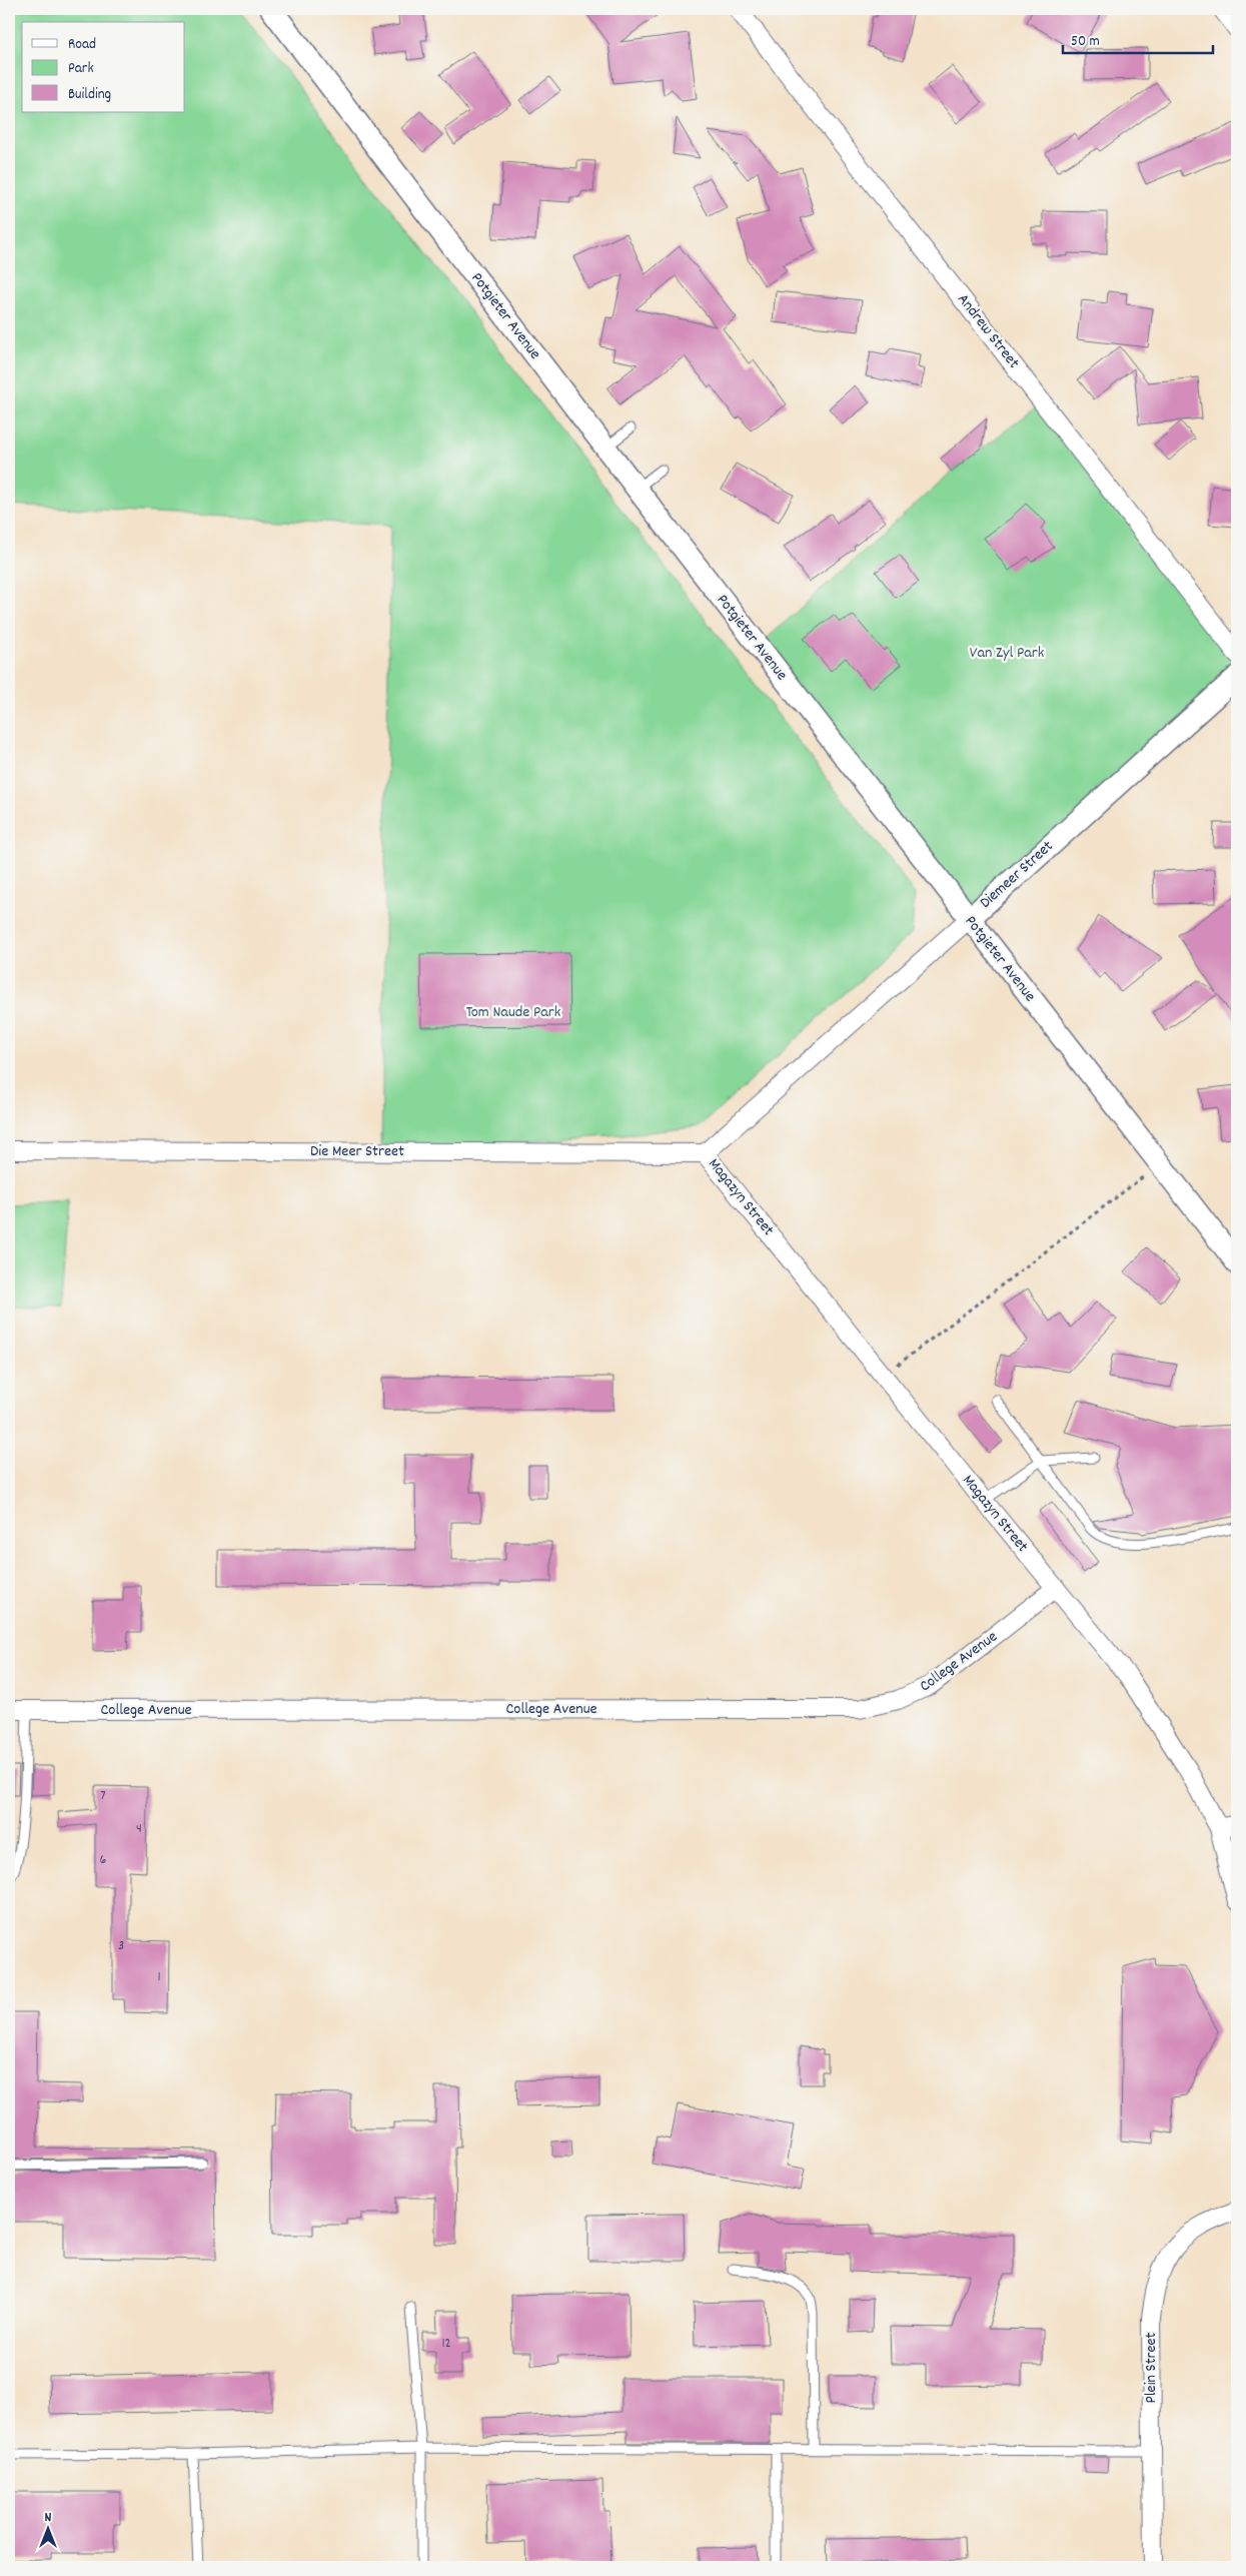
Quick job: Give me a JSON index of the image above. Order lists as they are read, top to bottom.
{
  "streets": {
    "street": [
      "Potgieter Avenue",
      "Andrew Street",
      "Diemeer Street",
      "Die Meer Street",
      "Magazyn Street",
      "College Avenue",
      "Plein Street"
    ]
  },
  "crossings": [
    ["Potgieter Avenue", "Diemeer Street"],
    ["Diemeer Street", "Die Meer Street"],
    ["Diemeer Street", "Magazyn Street"],
    ["Die Meer Street", "Magazyn Street"],
    ["Magazyn Street", "College Avenue"]
  ],
  "parks": ["Van Zyl Park", "Tom Naude Park"],
  "house_numbers": [
    "7",
    "4",
    "6",
    "3",
    "1",
    "12"
  ],
  "legend": ["Road", "Park", "Building"],
  "scale_bar": "50 m",
  "north": "top"
}
